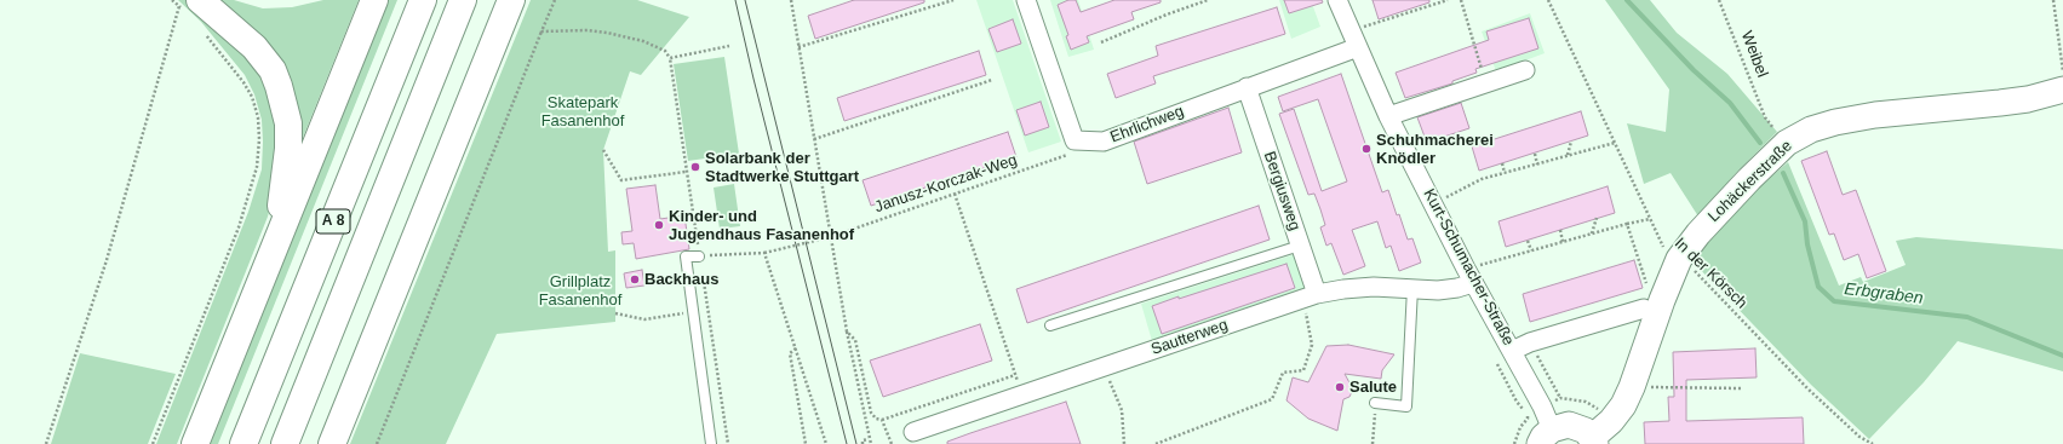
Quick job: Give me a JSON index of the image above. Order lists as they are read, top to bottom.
{
  "streets": {
    "highway": ["A 8"],
    "street": [
      "Ehrlichweg",
      "Lohäckerstraße",
      "Bergiusweg",
      "Kurt-Schumacher-Straße",
      "Sautterweg"
    ],
    "path": ["Weibel", "Janusz-Korczak-Weg", "In der Körsch"]
  },
  "crossings": [
    ["Ehrlichweg", "Janusz-Korczak-Weg"],
    ["Ehrlichweg", "Bergiusweg"],
    ["Ehrlichweg", "Kurt-Schumacher-Straße"],
    ["Lohäckerstraße", "In der Körsch"],
    ["Bergiusweg", "Sautterweg"],
    ["Kurt-Schumacher-Straße", "Sautterweg"]
  ],
  "water": ["Erbgraben"],
  "parks": ["Skatepark Fasanenhof", "Grillplatz Fasanenhof"],
  "places": [
    "Schuhmacherei Knödler",
    "Solarbank der Stadtwerke Stuttgart",
    "Kinder- und Jugendhaus Fasanenhof",
    "Backhaus",
    "Salute"
  ]
}
